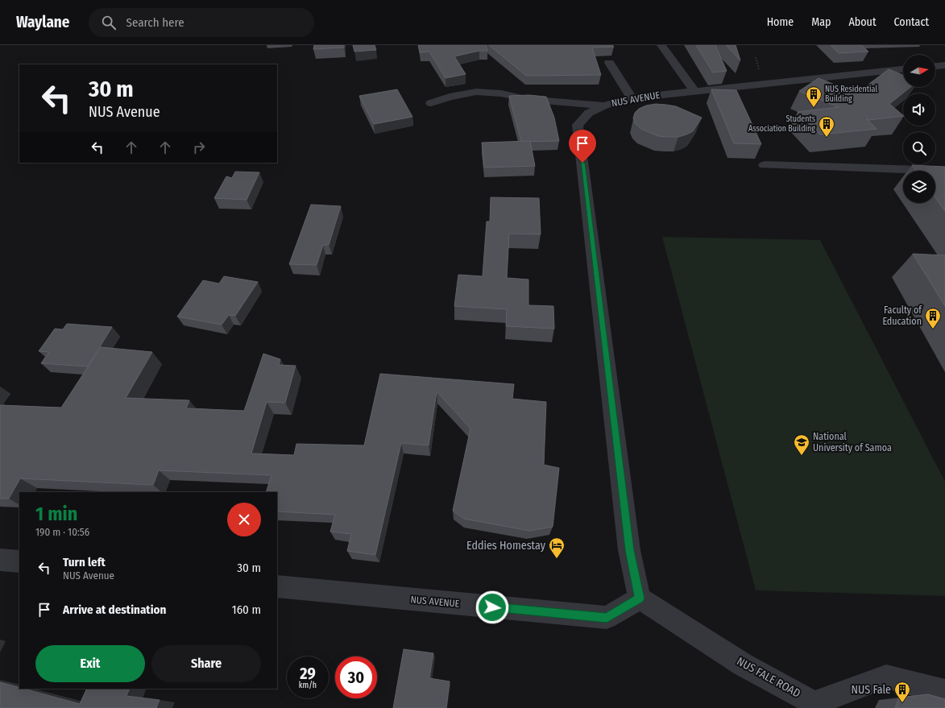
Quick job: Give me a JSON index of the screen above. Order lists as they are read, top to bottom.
{
  "streets": {
    "street": ["NUS AVENUE", "NUS FALE ROAD"]
  },
  "crossings": [
    ["NUS AVENUE", "NUS FALE ROAD"]
  ],
  "places": {
    "building": [
      "NUS Residential Building",
      "Students Association Building",
      "Faculty of Education",
      "NUS Fale"
    ],
    "school or university": ["National University of Samoa"],
    "hotel": ["Eddies Homestay"]
  },
  "north": "right",
  "page": {
    "header": "Waylane",
    "search": "Search here",
    "nav": [
      "Home",
      "Map",
      "About",
      "Contact"
    ],
    "turn": ["30 m", "NUS Avenue"],
    "heading": ["1 min", "190 m · 10:56"],
    "list": [
      {
        "name": "Turn left",
        "note": "NUS Avenue",
        "value": "30 m"
      },
      {
        "name": "Arrive at destination",
        "value": "160 m"
      }
    ],
    "buttons": ["Exit", "Share"],
    "speed": "29 km/h",
    "limit": "30"
  }
}
